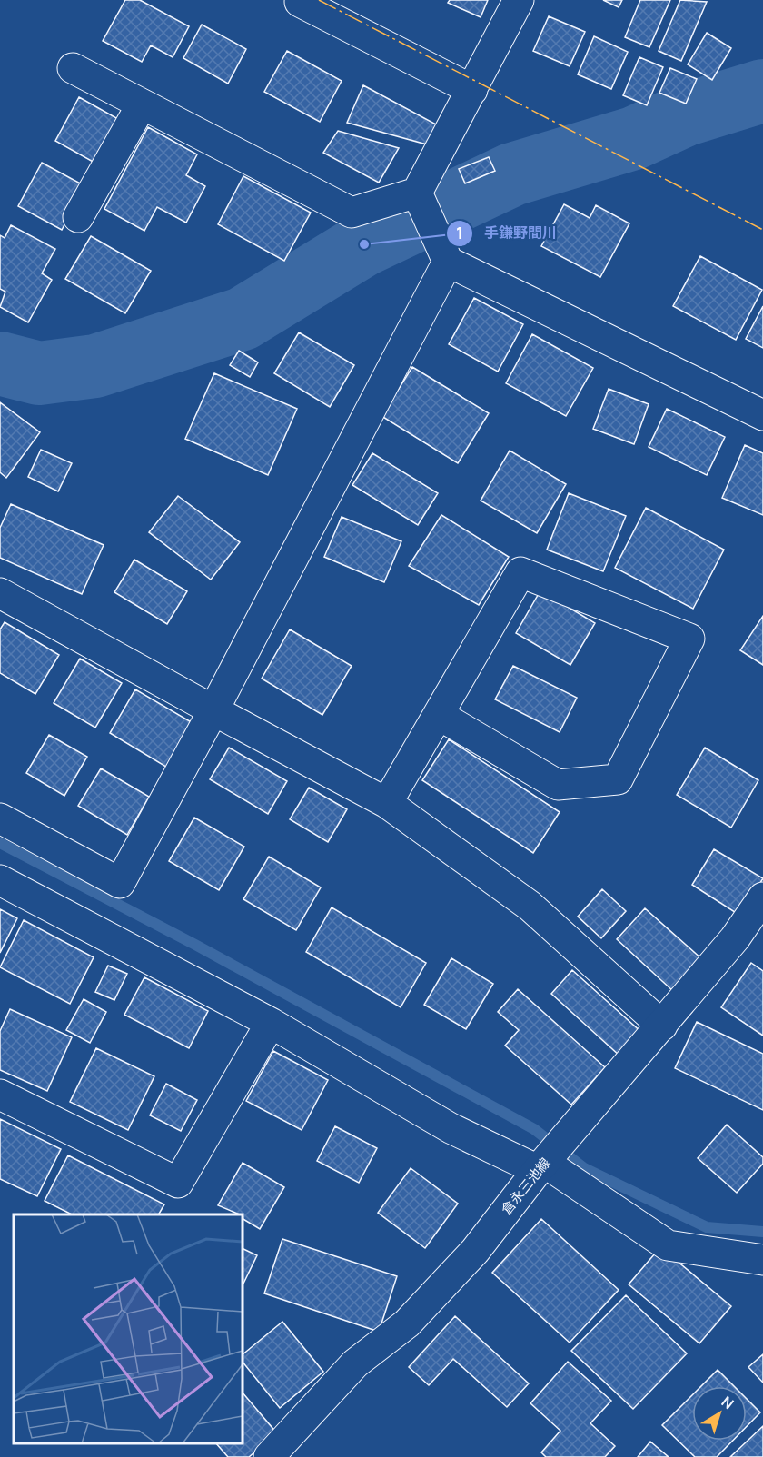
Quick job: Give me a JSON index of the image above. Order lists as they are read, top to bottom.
{
  "streets": {
    "street": ["倉永三池線"]
  },
  "places": ["手鎌野間川"],
  "north": "top right"
}
